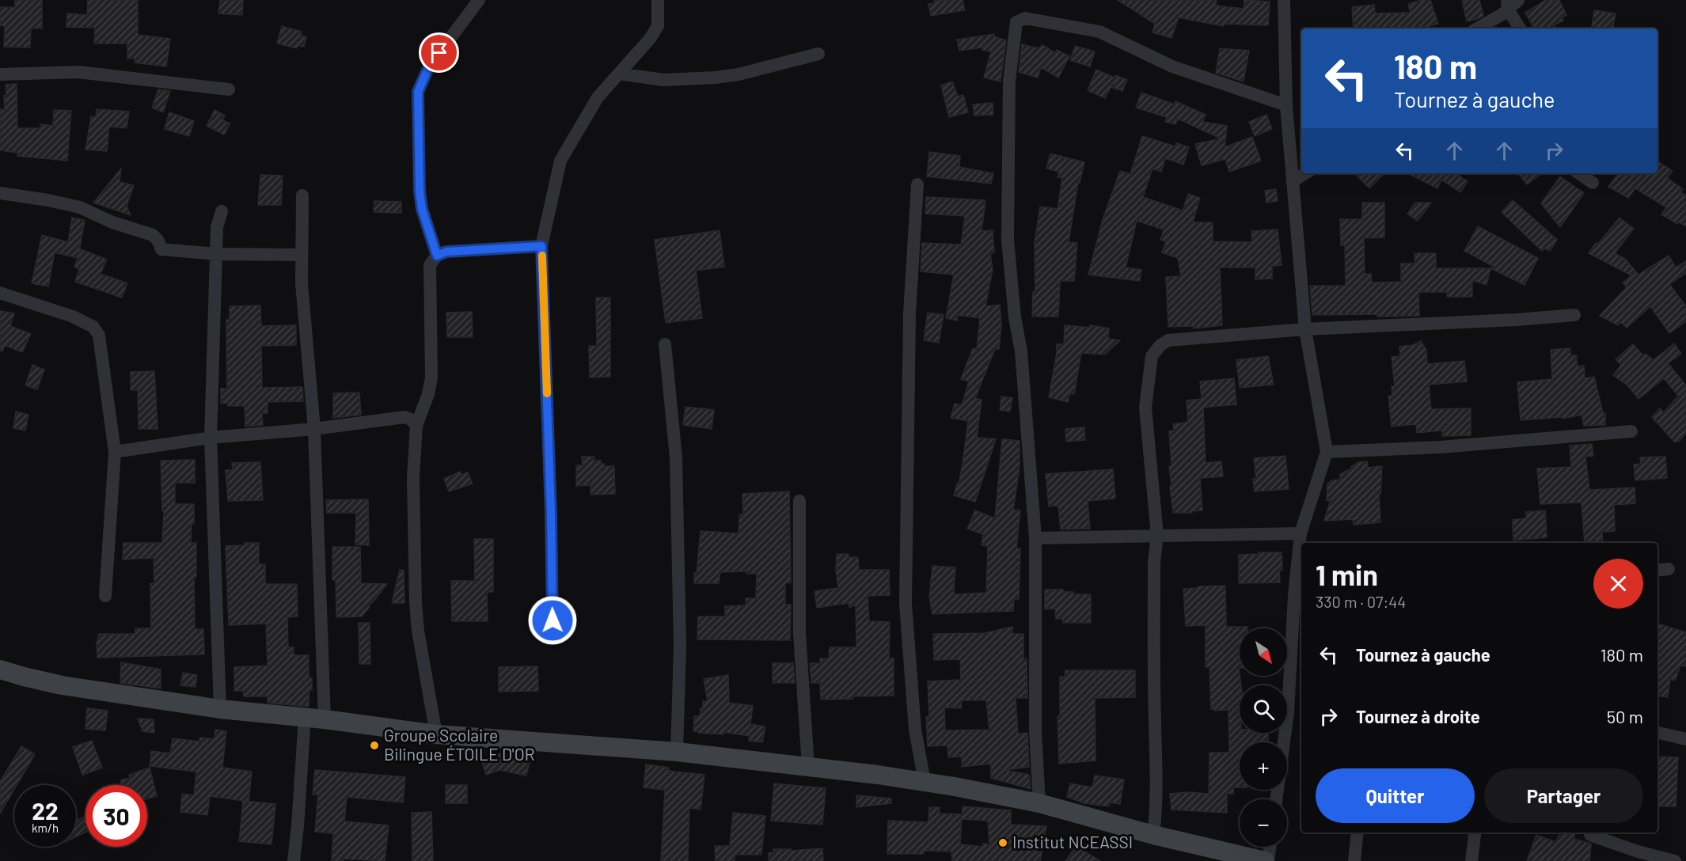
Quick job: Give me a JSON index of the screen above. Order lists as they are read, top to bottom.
{
  "places": ["Groupe Scolaire Bilingue ÉTOILE D'OR", "Institut NCEASSI"],
  "north": "bottom right",
  "page": {
    "turn": ["180 m", "Tournez à gauche"],
    "heading": ["1 min", "330 m · 07:44"],
    "list": [
      {
        "name": "Tournez à gauche",
        "value": "180 m"
      },
      {
        "name": "Tournez à droite",
        "value": "50 m"
      }
    ],
    "map_buttons": ["+", "−"],
    "buttons": ["Quitter", "Partager"],
    "speed": "22 km/h",
    "limit": "30"
  }
}
